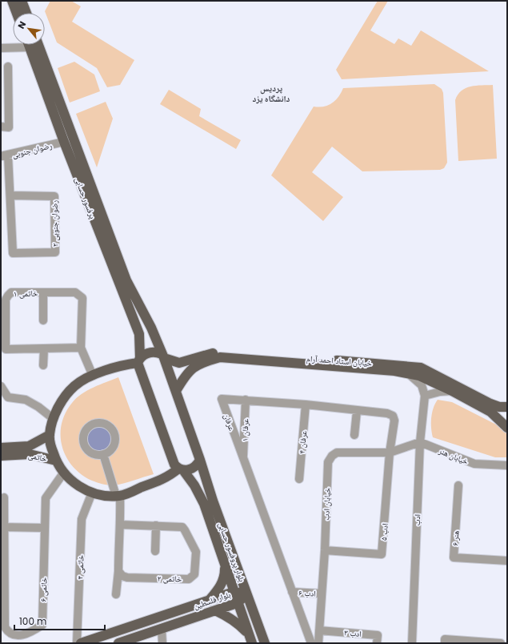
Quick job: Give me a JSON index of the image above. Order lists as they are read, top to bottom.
{
  "streets": {
    "main road": [
      "پرفسور حسابی",
      "خیابان استاد احمد آرام",
      "خاتمی",
      "بلوار پروفسور حسابی",
      "بلوار فلسطین"
    ],
    "street": [
      "رضوان جنوبی",
      "رضوان جنوبی ۲",
      "خاتمی ۱",
      "عرفان",
      "عرفان ۱",
      "عرفان ۴",
      "خیابان هنر",
      "خیابان ادب",
      "ادب",
      "ادب ۵",
      "هنر ۶",
      "خاتمی ۴",
      "خاتمی ۲",
      "خاتمی ۶",
      "ادب ۶",
      "ادب ۳"
    ]
  },
  "crossings": [
    ["رضوان جنوبی", "پرفسور حسابی"],
    ["رضوان جنوبی", "رضوان جنوبی ۲"],
    ["پرفسور حسابی", "خیابان استاد احمد آرام"],
    ["پرفسور حسابی", "بلوار پروفسور حسابی"],
    ["خیابان استاد احمد آرام", "بلوار پروفسور حسابی"],
    ["عرفان", "عرفان ۱"],
    ["عرفان", "عرفان ۴"],
    ["عرفان", "خیابان ادب"],
    ["عرفان", "ادب ۵"],
    ["عرفان", "ادب ۶"],
    ["خیابان هنر", "خیابان ادب"],
    ["خیابان هنر", "ادب"],
    ["خیابان ادب", "ادب"],
    ["خیابان ادب", "ادب ۵"],
    ["خیابان ادب", "ادب ۶"],
    ["خیابان ادب", "ادب ۳"],
    ["بلوار پروفسور حسابی", "بلوار فلسطین"]
  ],
  "districts": ["پردیس دانشگاه یزد"],
  "scale_bar": "100 m",
  "north": "top left"
}
